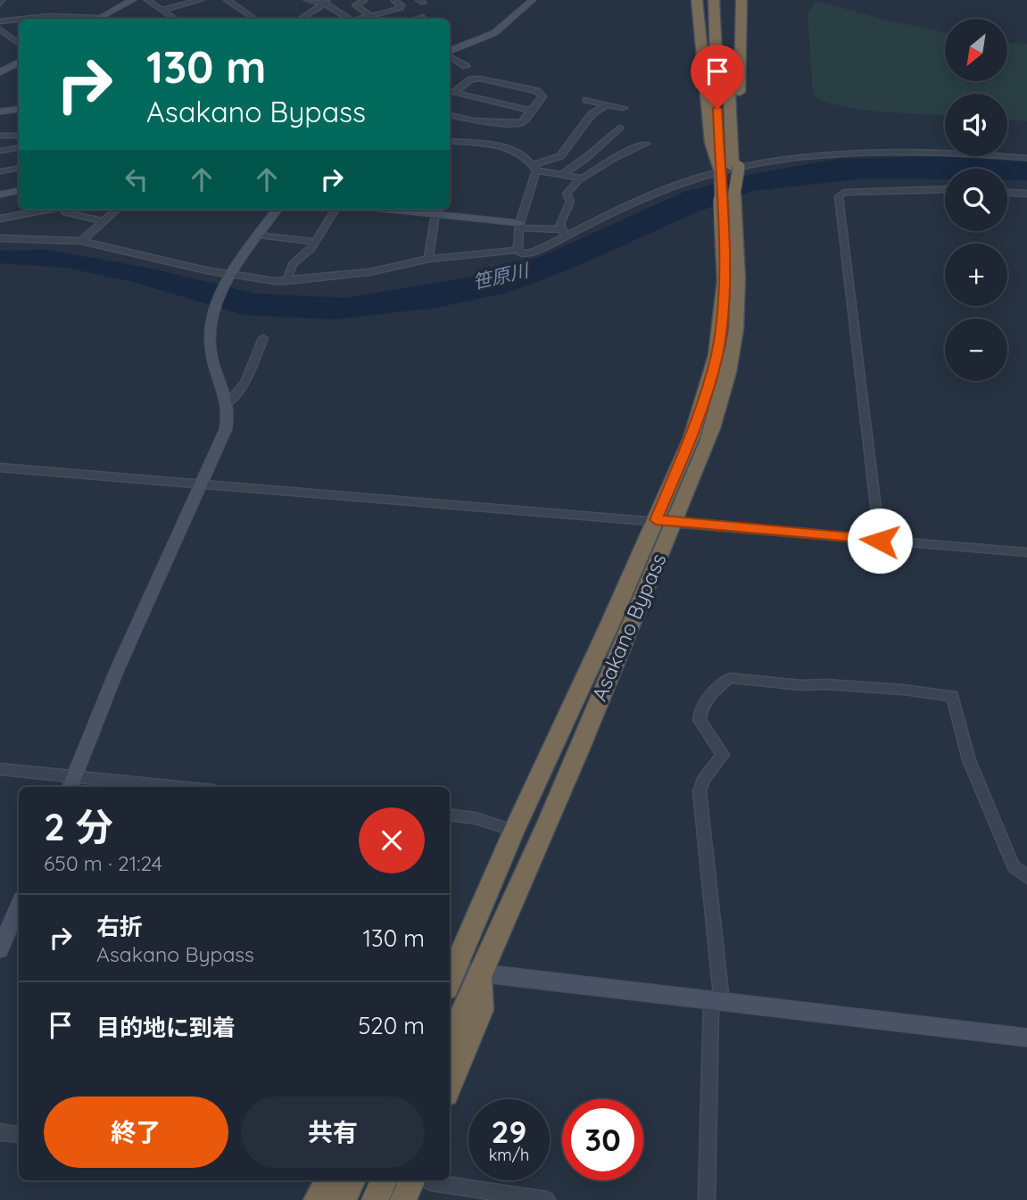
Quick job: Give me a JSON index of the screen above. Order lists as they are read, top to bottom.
{
  "streets": {
    "highway": ["Asakano Bypass"]
  },
  "water": ["笹原川"],
  "north": "bottom left",
  "page": {
    "map_buttons": ["+", "−"],
    "turn": ["130 m", "Asakano Bypass"],
    "heading": ["2 分", "650 m · 21:24"],
    "list": [
      {
        "name": "右折",
        "note": "Asakano Bypass",
        "value": "130 m"
      },
      {
        "name": "目的地に到着",
        "value": "520 m"
      }
    ],
    "buttons": ["終了", "共有"],
    "speed": "29 km/h",
    "limit": "30"
  }
}
